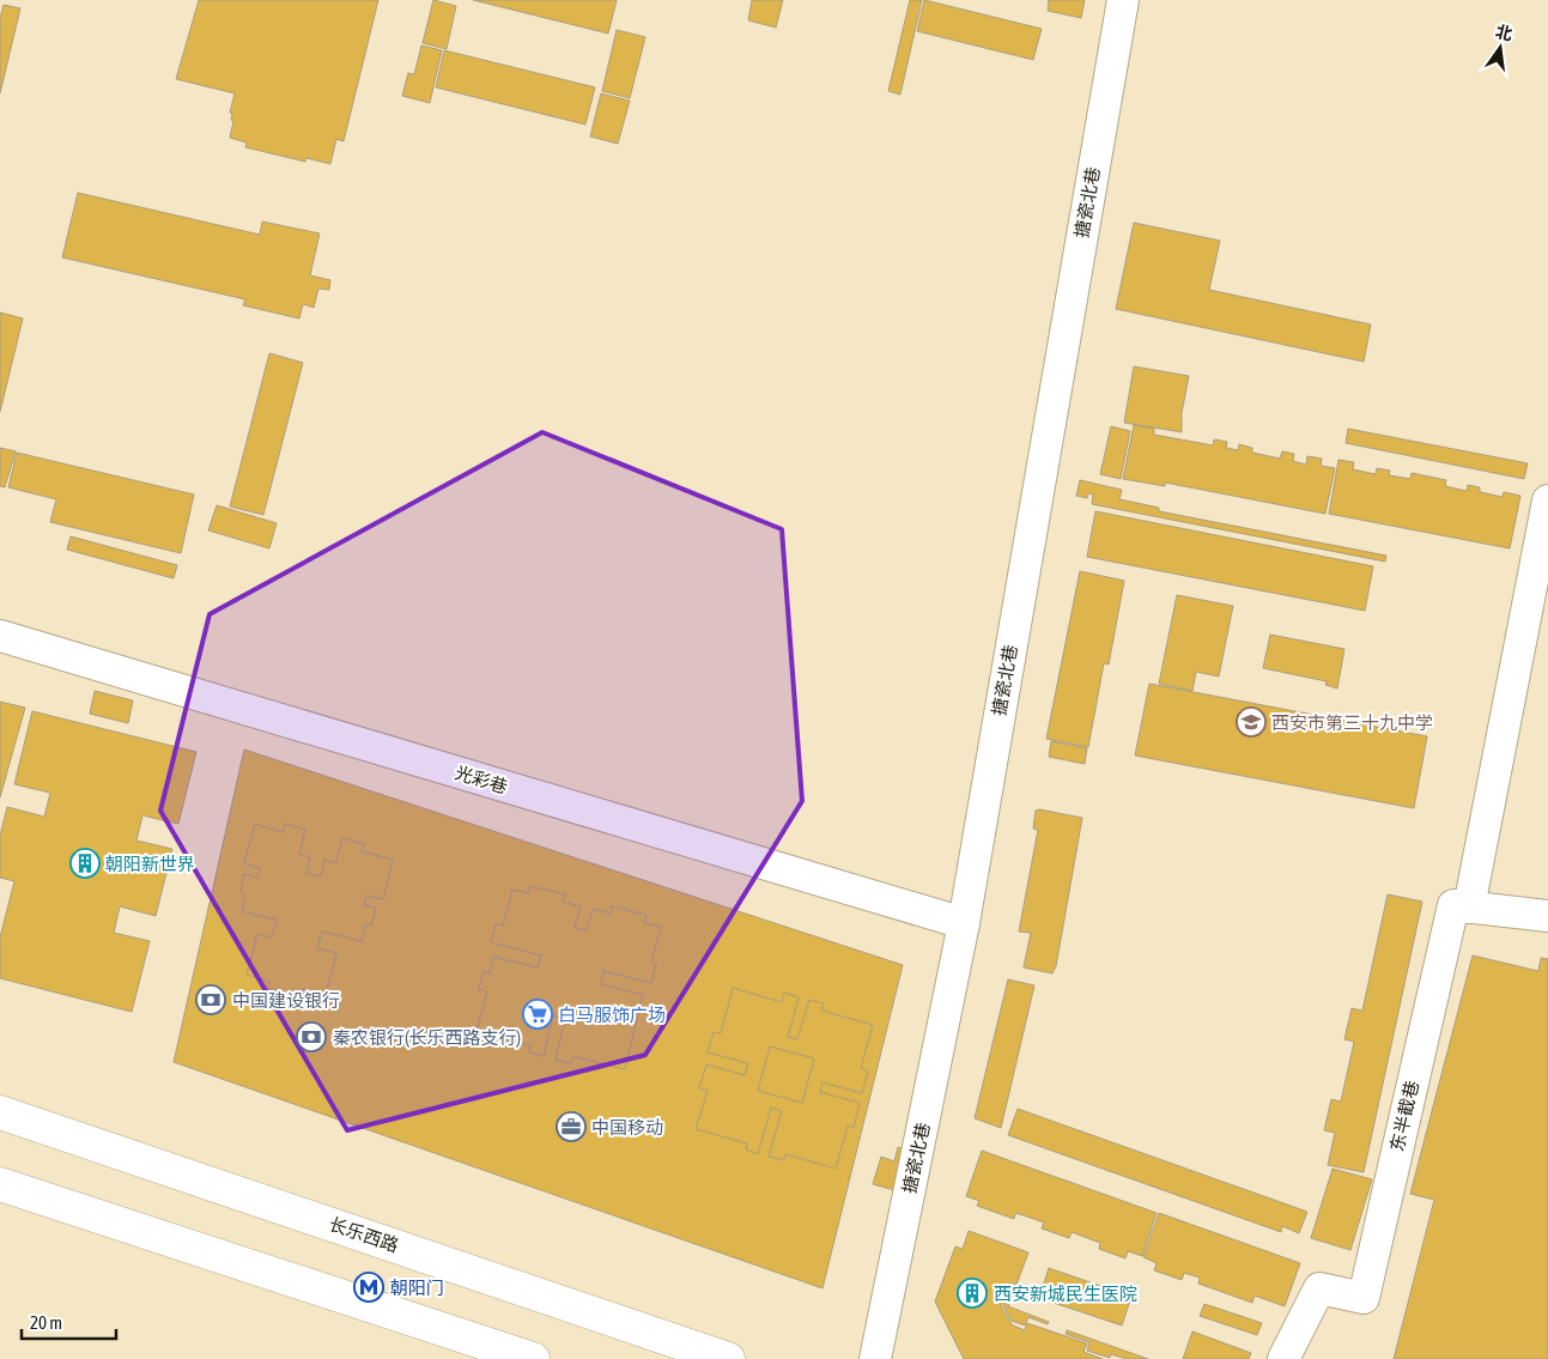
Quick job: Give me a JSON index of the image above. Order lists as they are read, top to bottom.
{
  "streets": {
    "main road": ["长乐西路"],
    "street": ["搪瓷北巷", "光彩巷", "东半截巷"]
  },
  "crossings": [
    ["搪瓷北巷", "光彩巷"]
  ],
  "places": {
    "school or university": ["西安市第三十九中学"],
    "building": ["朝阳新世界", "西安新城民生医院"],
    "bank": ["中国建设银行", "秦农银行(长乐西路支行)"],
    "supermarket": ["白马服饰广场"],
    "office": ["中国移动"],
    "metro station": ["朝阳门"]
  },
  "scale_bar": "20 m",
  "north": "top"
}
